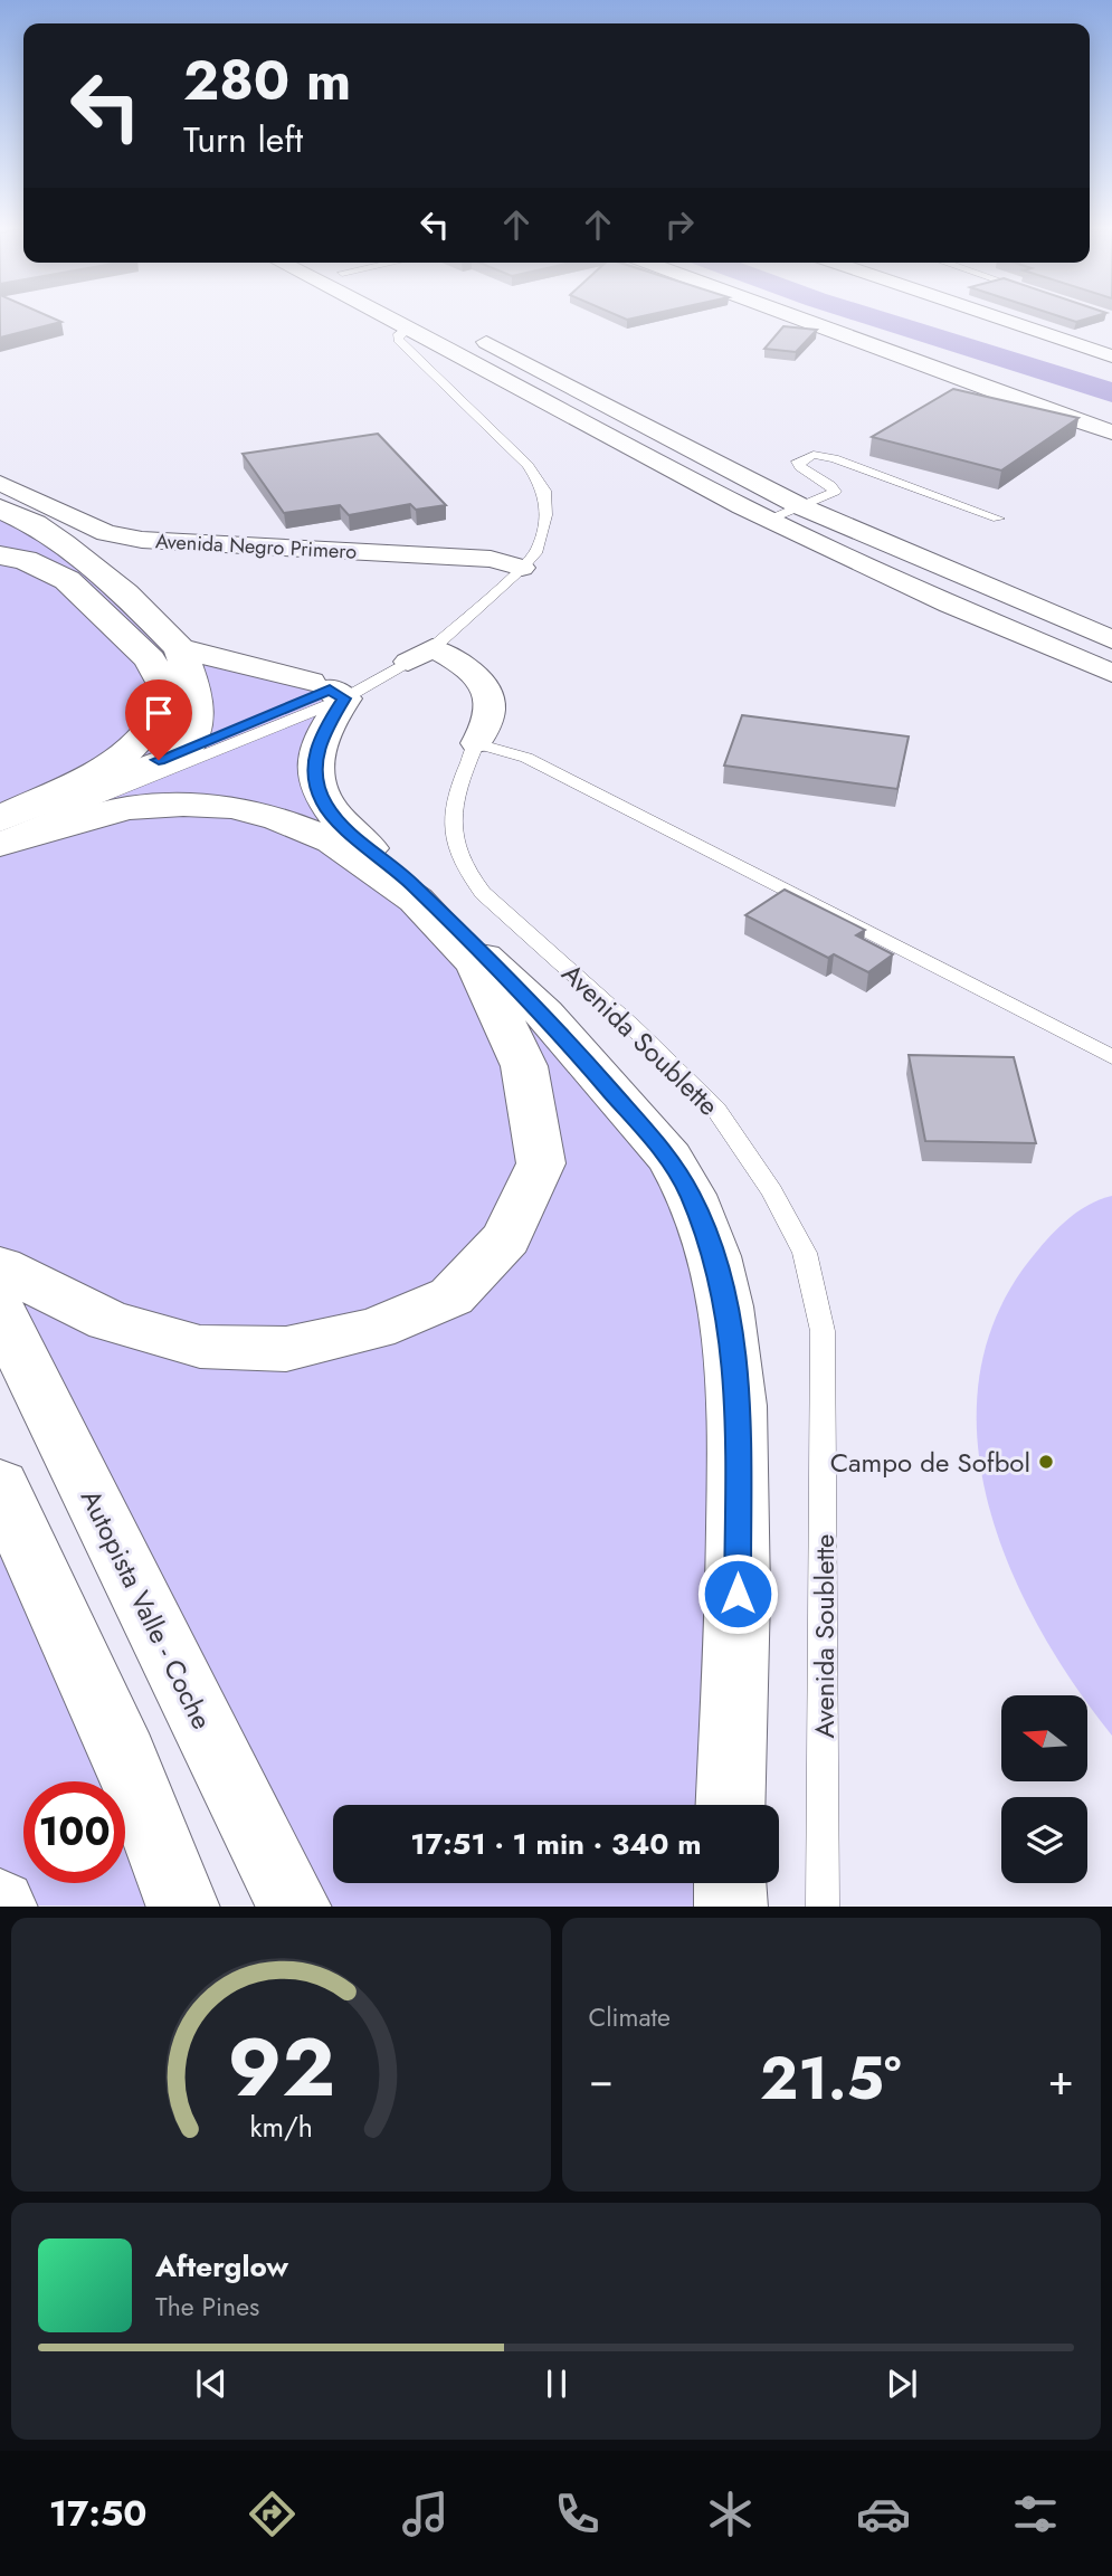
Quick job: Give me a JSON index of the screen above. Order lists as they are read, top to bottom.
{
  "streets": {
    "highway": ["Autopista Valle - Coche"],
    "street": ["Avenida Negro Primero", "Avenida Soublette"]
  },
  "places": ["Campo de Sofbol"],
  "north": "left",
  "page": {
    "turn": ["280 m", "Turn left"],
    "limit": "100",
    "trip": "17:51 · 1 min · 340 m",
    "tile": "Climate",
    "heat": ["−", "21.5°", "+"],
    "song": ["Afterglow", "The Pines"],
    "tabs": "17:50",
    "gauge": ["92", "km/h"]
  }
}
